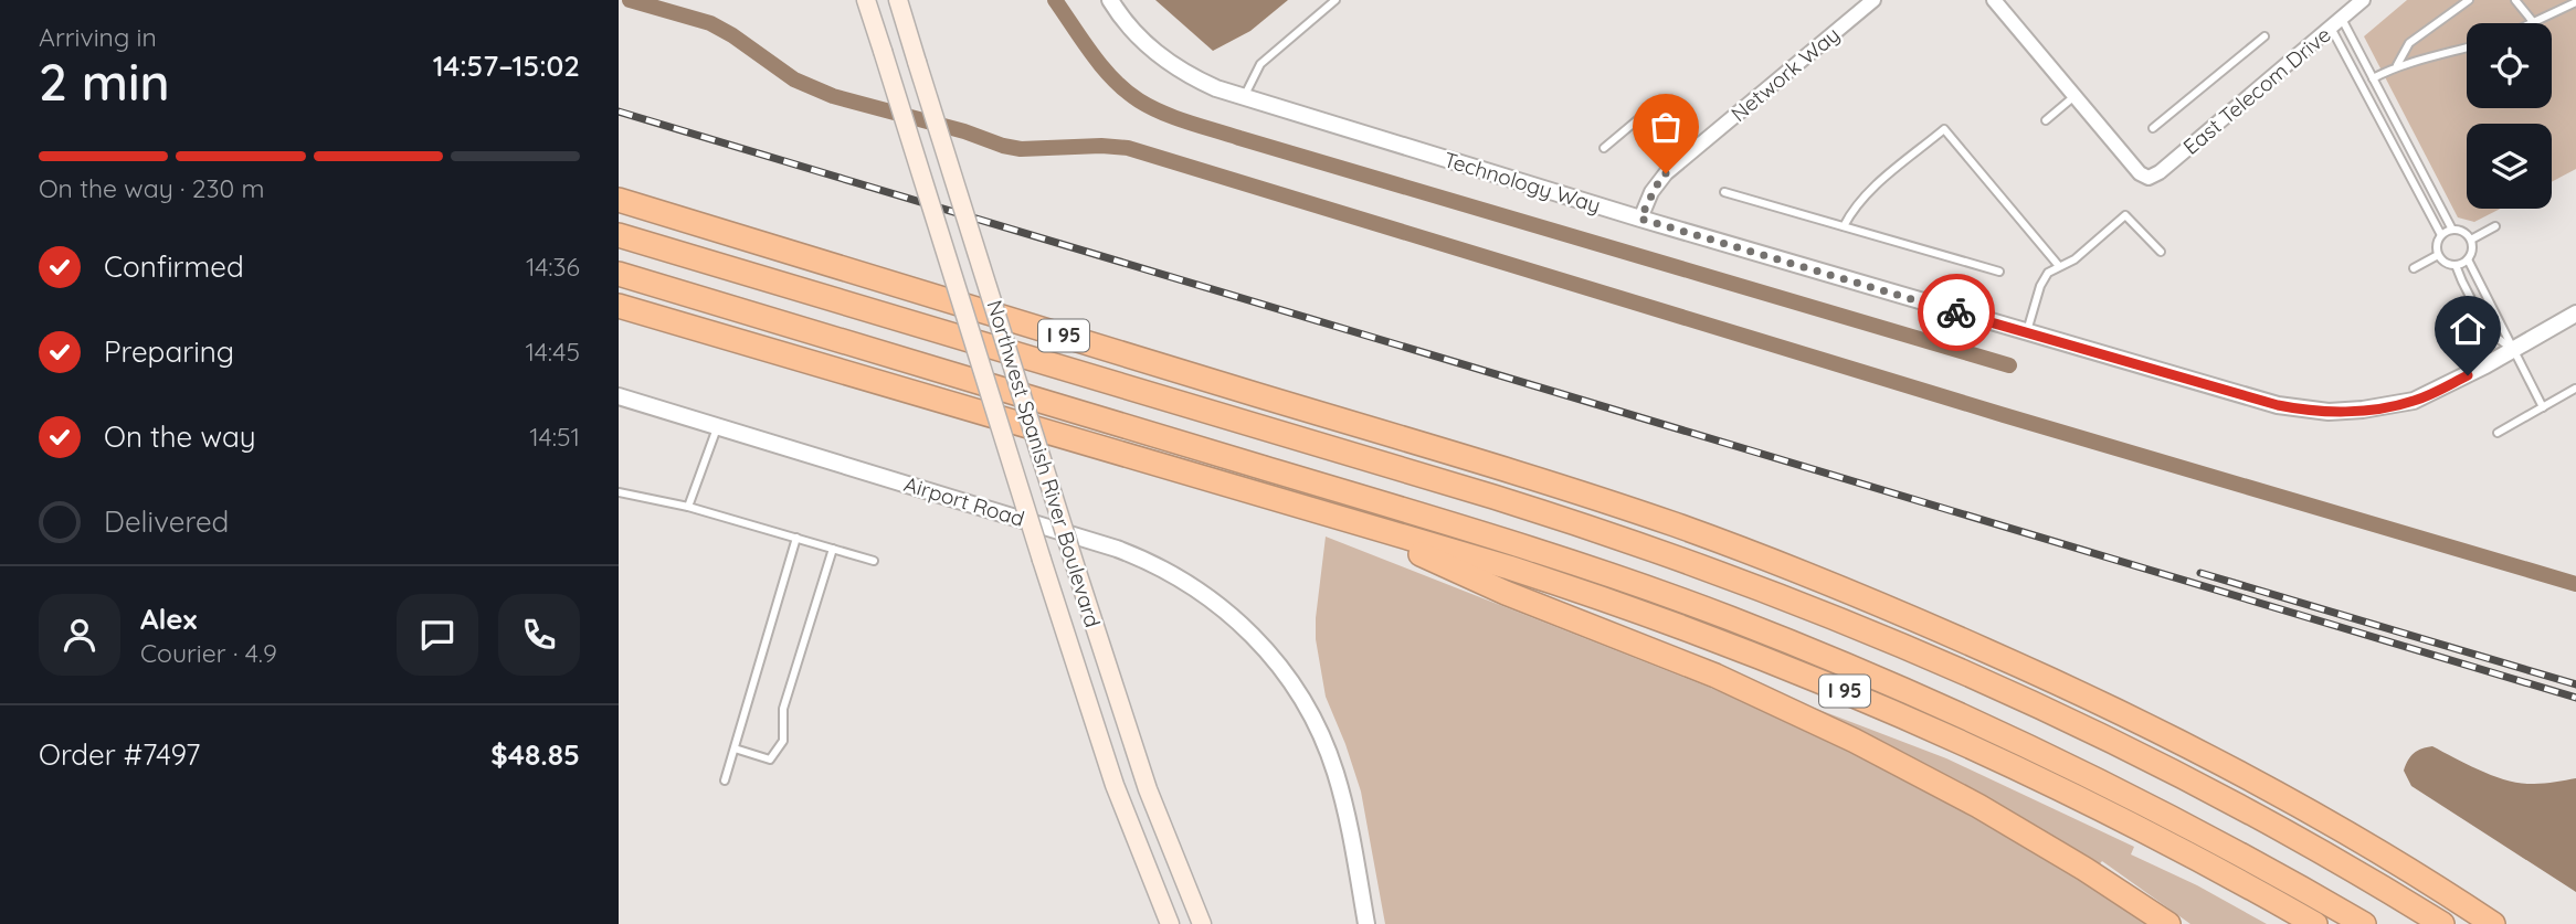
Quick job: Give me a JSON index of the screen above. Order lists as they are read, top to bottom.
{
  "streets": {
    "highway": ["I 95"],
    "main road": ["Northwest Spanish River Boulevard"],
    "street": [
      "Network Way",
      "East Telecom Drive",
      "Technology Way",
      "Airport Road"
    ]
  },
  "crossings": [
    ["Network Way", "Technology Way"]
  ],
  "page": {
    "heading": ["2 min", "Arriving in", "14:57–15:02"],
    "panel": [
      "Alex",
      "Courier · 4.9",
      "Order #7497",
      "$48.85"
    ],
    "bar": "On the way · 230 m",
    "list": [
      ["Confirmed", "14:36"],
      ["Preparing", "14:45"],
      ["On the way", "14:51"],
      "Delivered"
    ]
  }
}
